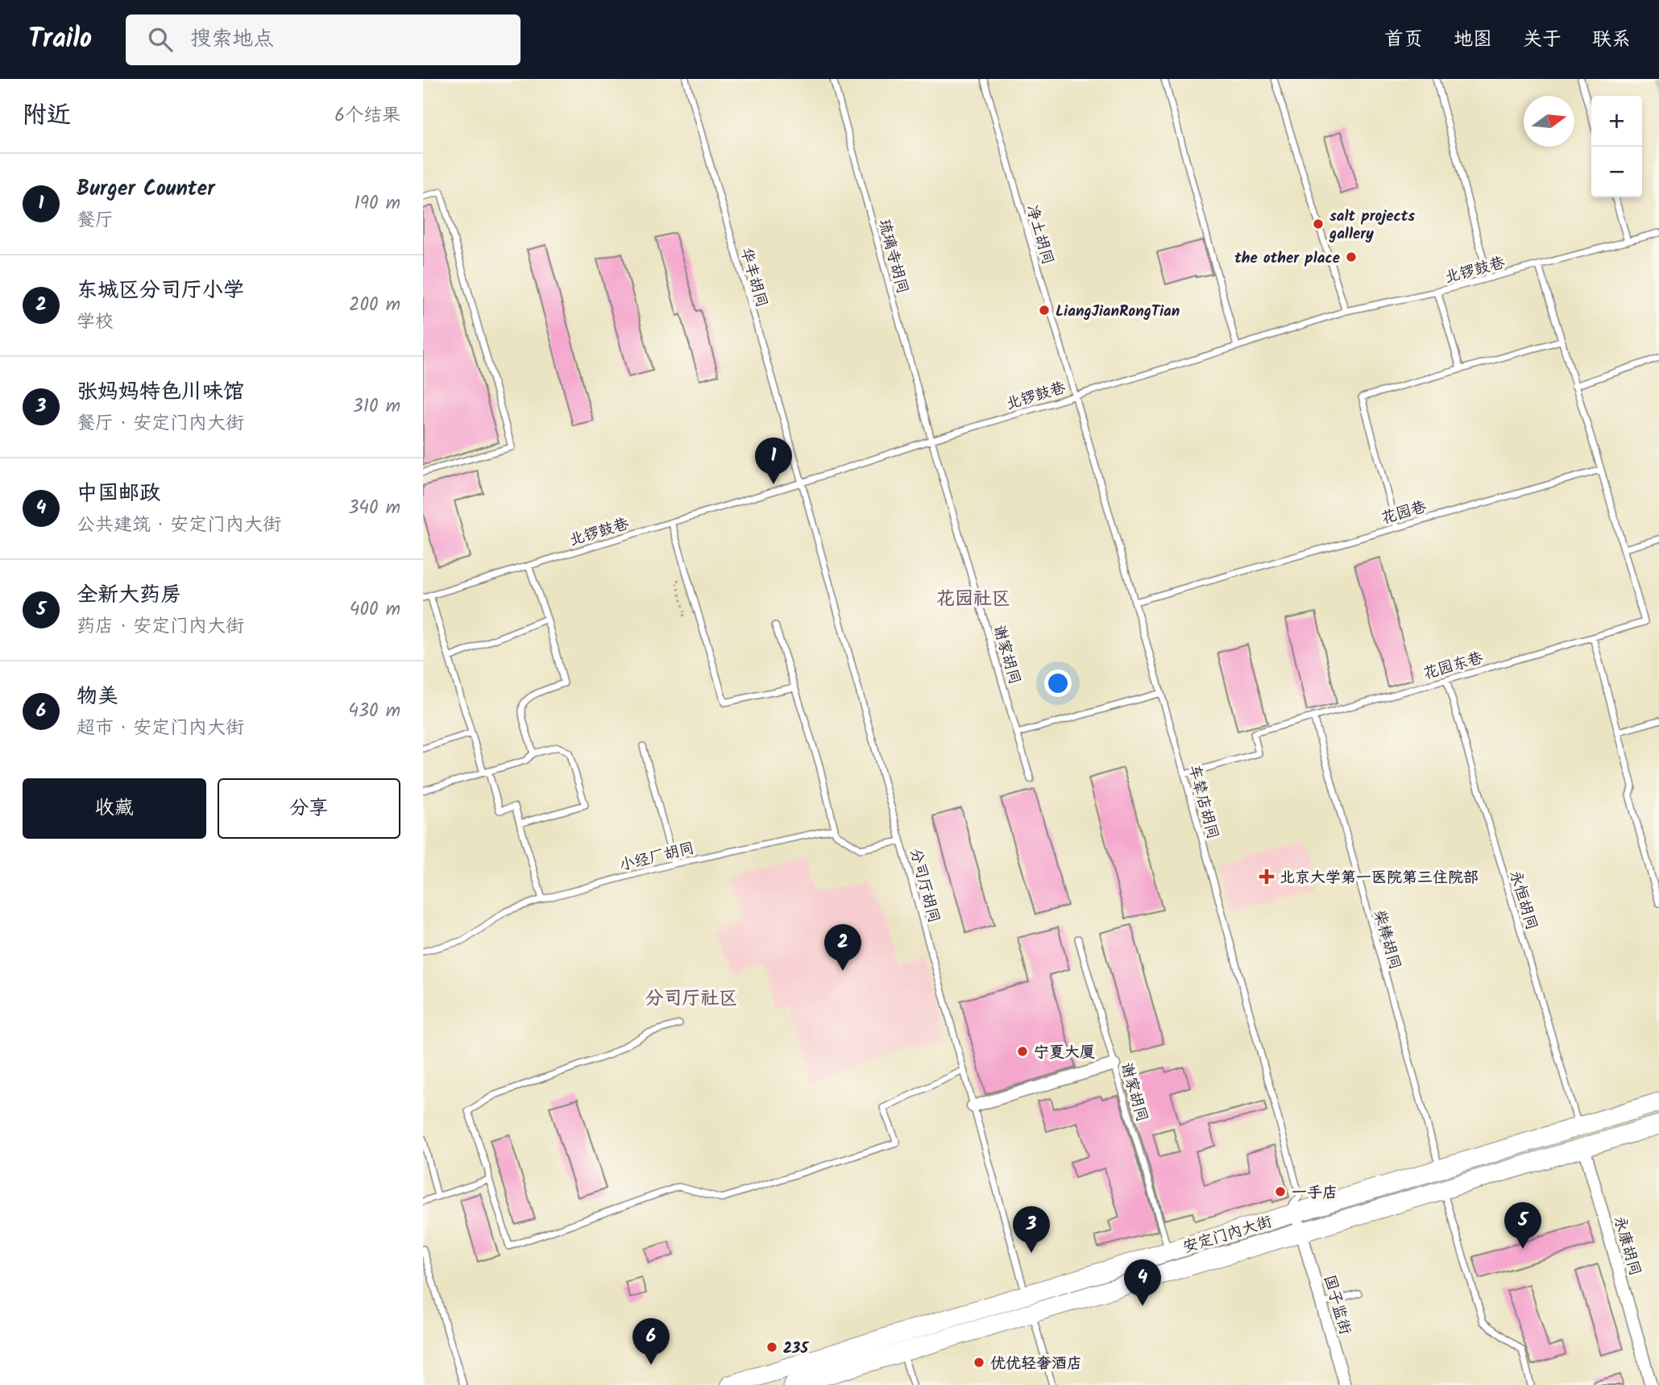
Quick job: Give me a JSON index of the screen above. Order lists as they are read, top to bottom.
{
  "streets": {
    "main road": ["安定门内大街"],
    "street": ["永康胡同", "国子监街"],
    "lane": [
      "净土胡同",
      "琉璃寺胡同",
      "北锣鼓巷",
      "华丰胡同",
      "花园巷",
      "谢家胡同",
      "花园东巷",
      "车辇店胡同",
      "小经厂胡同",
      "分司厅胡同",
      "永恒胡同",
      "柴棒胡同"
    ]
  },
  "crossings": [
    ["净土胡同", "北锣鼓巷"],
    ["净土胡同", "车辇店胡同"],
    ["琉璃寺胡同", "北锣鼓巷"],
    ["琉璃寺胡同", "谢家胡同"],
    ["北锣鼓巷", "华丰胡同"],
    ["北锣鼓巷", "谢家胡同"],
    ["北锣鼓巷", "车辇店胡同"],
    ["北锣鼓巷", "分司厅胡同"],
    ["华丰胡同", "分司厅胡同"],
    ["花园巷", "车辇店胡同"],
    ["谢家胡同", "安定门内大街"],
    ["花园东巷", "车辇店胡同"],
    ["花园东巷", "永恒胡同"],
    ["花园东巷", "柴棒胡同"],
    ["车辇店胡同", "安定门内大街"],
    ["车辇店胡同", "国子监街"],
    ["分司厅胡同", "安定门内大街"],
    ["永恒胡同", "安定门内大街"],
    ["柴棒胡同", "安定门内大街"],
    ["安定门内大街", "永康胡同"],
    ["安定门内大街", "国子监街"]
  ],
  "districts": ["花园社区", "分司厅社区"],
  "places": {
    "other": [
      "salt projects gallery",
      "the other place",
      "LiangJianRongTian",
      "宁夏大厦",
      "一手店",
      "235",
      "优优轻奢酒店"
    ],
    "health": ["北京大学第一医院第三住院部"]
  },
  "north": "right",
  "page": {
    "header": "Trailo",
    "search": "搜索地点",
    "nav": [
      "首页",
      "地图",
      "关于",
      "联系"
    ],
    "heading": ["附近", "6个结果"],
    "map_buttons": ["+", "−"],
    "list": [
      {
        "mark": "1",
        "name": "Burger Counter",
        "note": "餐厅",
        "value": "190 m"
      },
      {
        "mark": "2",
        "name": "东城区分司厅小学",
        "note": "学校",
        "value": "200 m"
      },
      {
        "mark": "3",
        "name": "张妈妈特色川味馆",
        "note": "餐厅 · 安定门内大街",
        "value": "310 m"
      },
      {
        "mark": "4",
        "name": "中国邮政",
        "note": "公共建筑 · 安定门内大街",
        "value": "340 m"
      },
      {
        "mark": "5",
        "name": "全新大药房",
        "note": "药店 · 安定门内大街",
        "value": "400 m"
      },
      {
        "mark": "6",
        "name": "物美",
        "note": "超市 · 安定门内大街",
        "value": "430 m"
      }
    ],
    "pins": [
      "1",
      "2",
      "5",
      "3",
      "4",
      "6"
    ],
    "buttons": ["收藏", "分享"]
  }
}
